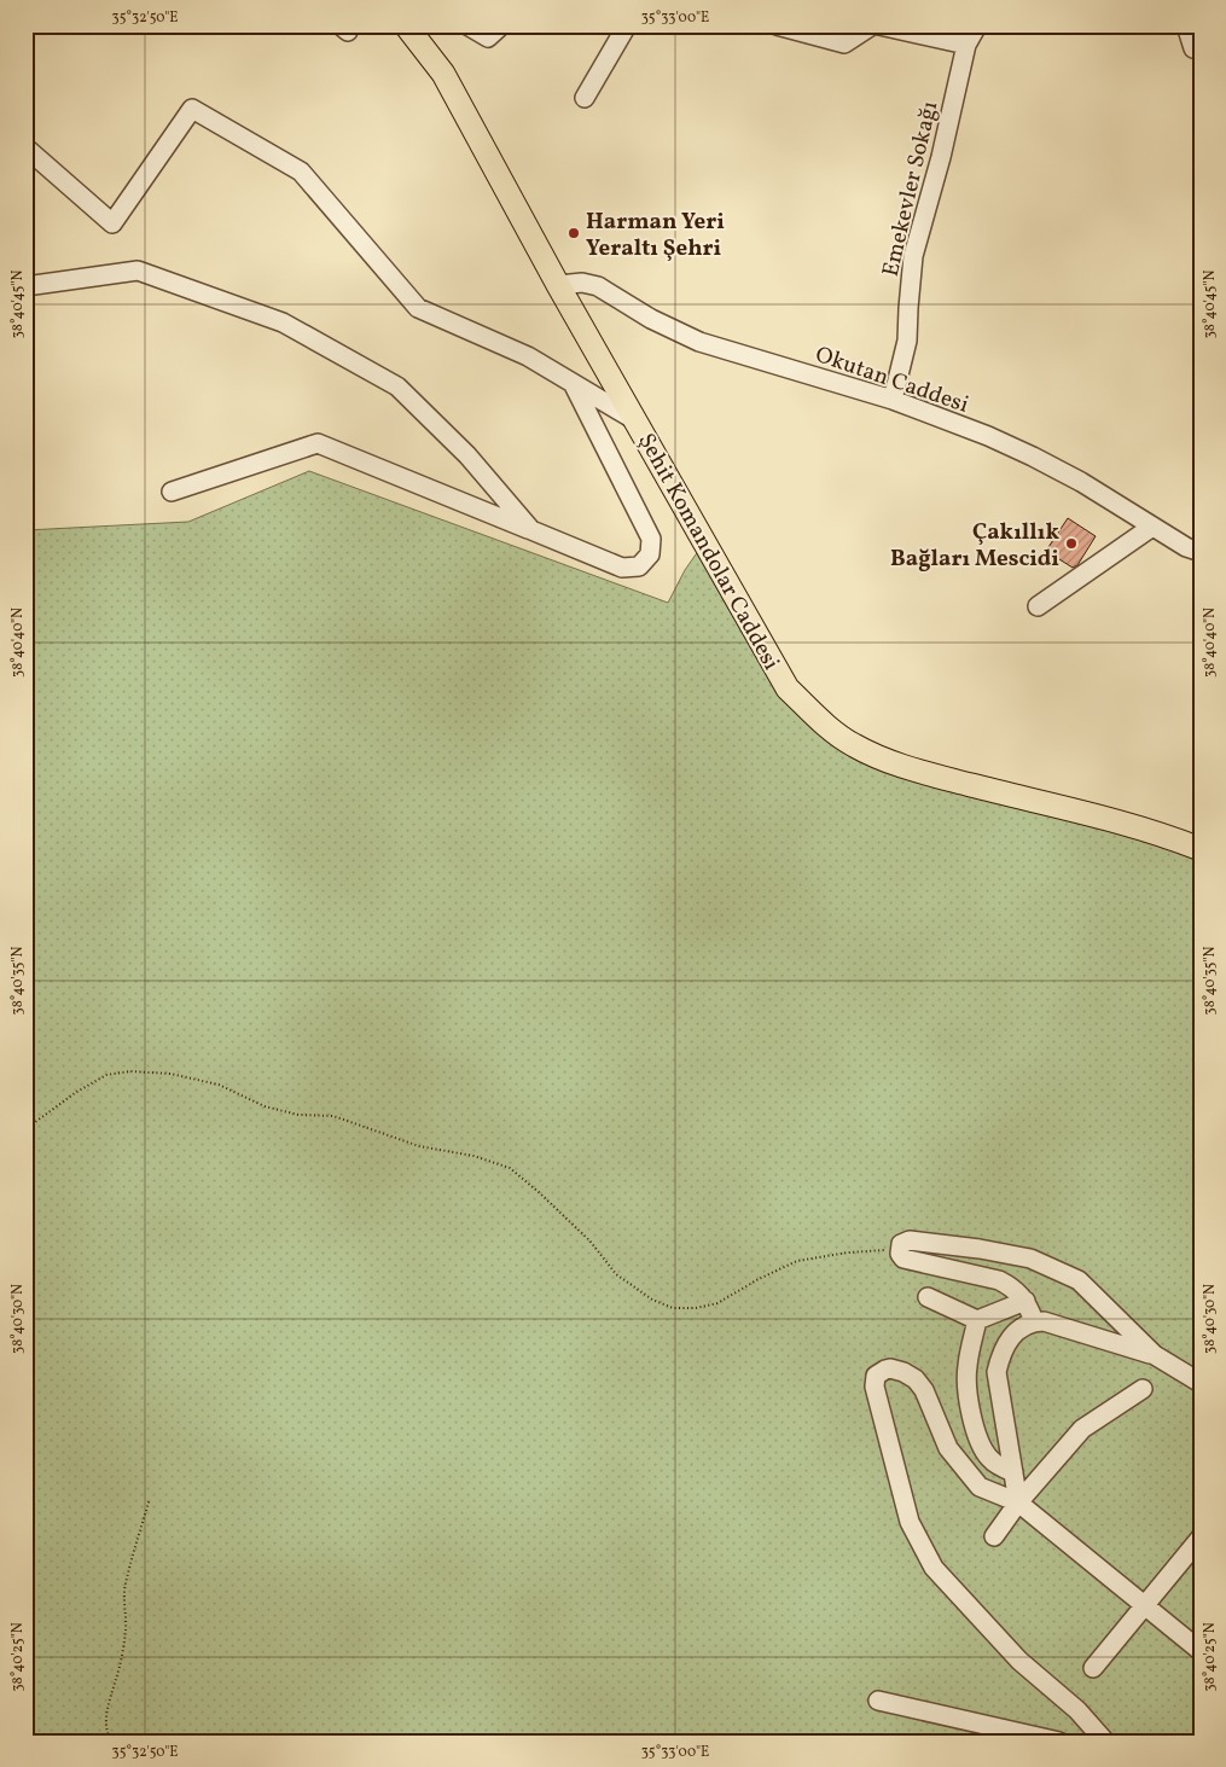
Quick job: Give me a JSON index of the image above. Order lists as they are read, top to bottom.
{
  "streets": {
    "main road": ["Şehit Komandolar Caddesi"],
    "street": ["Emekevler Sokağı", "Okutan Caddesi"]
  },
  "crossings": [
    ["Emekevler Sokağı", "Okutan Caddesi"],
    ["Okutan Caddesi", "Şehit Komandolar Caddesi"]
  ],
  "places": ["Harman Yeri Yeraltı Şehri", "Çakıllık Bağları Mescidi"],
  "coordinates": [
    "35°32'50\"E",
    "35°33'00\"E",
    "38°40'45\"N",
    "38°40'40\"N",
    "38°40'35\"N",
    "38°40'30\"N",
    "38°40'25\"N"
  ]
}
